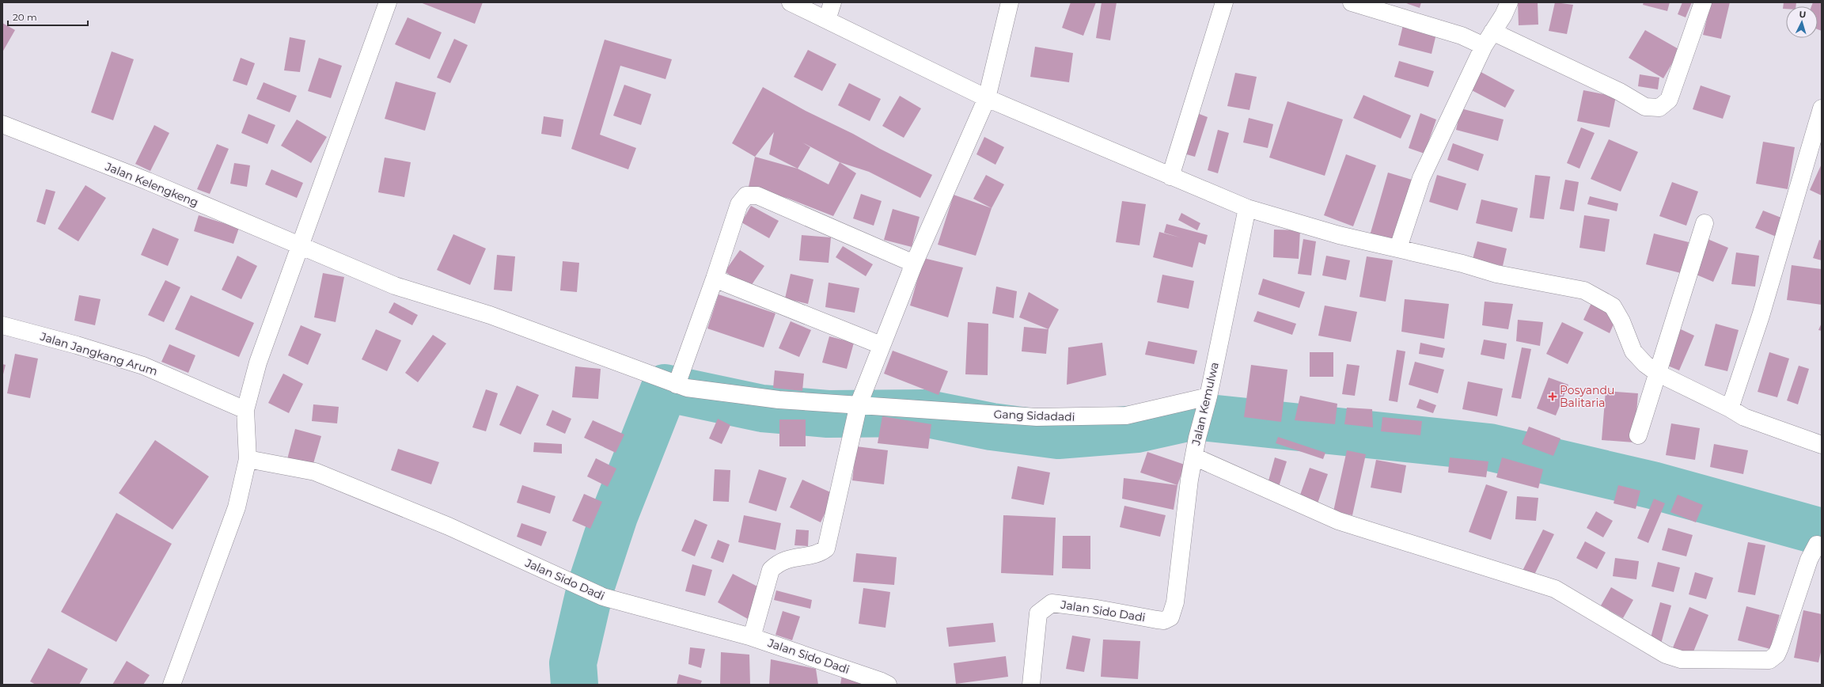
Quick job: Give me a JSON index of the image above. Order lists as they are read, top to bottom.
{
  "streets": {
    "street": [
      "Jalan Kelengkeng",
      "Jalan Jangkang Arum",
      "Jalan Kemulwa",
      "Gang Sidadadi",
      "Jalan Sido Dadi"
    ]
  },
  "crossings": [
    ["Jalan Kelengkeng", "Gang Sidadadi"],
    ["Jalan Kemulwa", "Gang Sidadadi"],
    ["Jalan Kemulwa", "Jalan Sido Dadi"]
  ],
  "places": {
    "health": ["Posyandu Balitaria"]
  },
  "scale_bar": "20 m",
  "north": "top"
}
